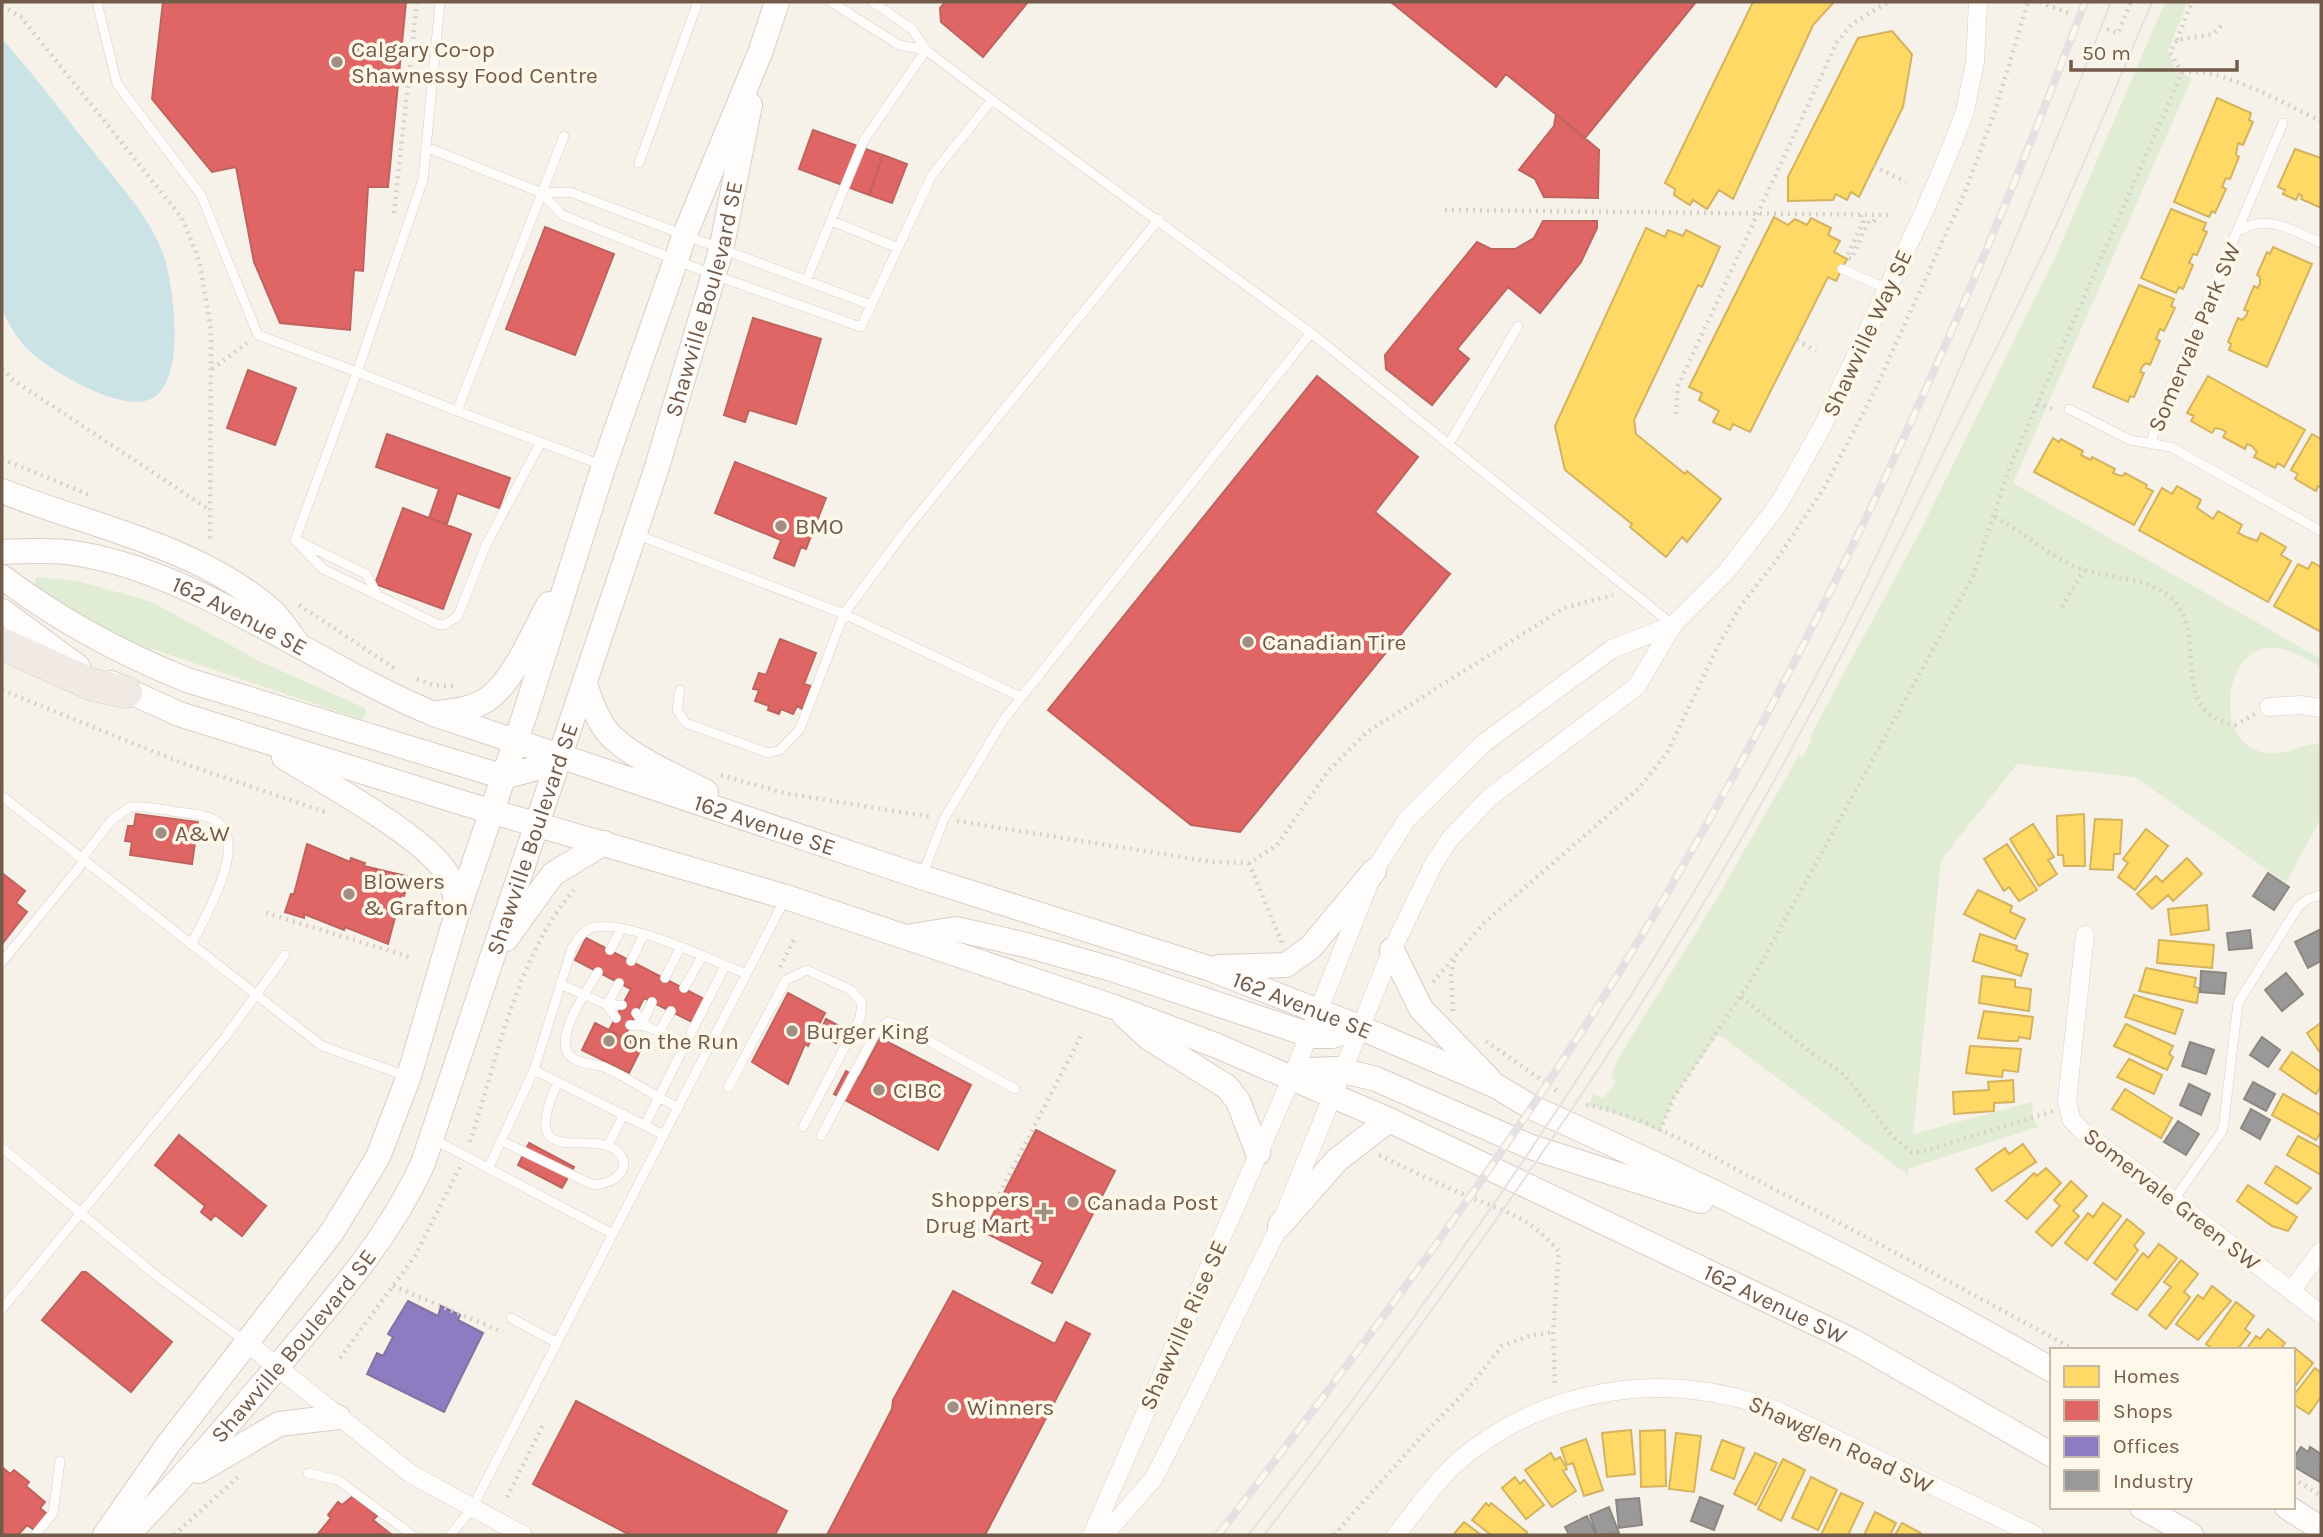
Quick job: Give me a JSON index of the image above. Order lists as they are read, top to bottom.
{
  "streets": {
    "main road": ["Shawville Boulevard SE", "162 Avenue SE", "162 Avenue SW"],
    "street": [
      "Shawville Way SE",
      "Somervale Green SW",
      "Shawville Rise SE",
      "Shawglen Road SW"
    ],
    "lane": ["Somervale Park SW"]
  },
  "crossings": [
    ["Shawville Boulevard SE", "162 Avenue SE"],
    ["Shawville Way SE", "162 Avenue SE"],
    ["Shawville Way SE", "Shawville Rise SE"]
  ],
  "places": {
    "other": [
      "Calgary Co-op Shawnessy Food Centre",
      "BMO",
      "Canadian Tire",
      "A&W",
      "Blowers & Grafton",
      "Burger King",
      "On the Run",
      "CIBC",
      "Canada Post",
      "Winners"
    ],
    "health": ["Shoppers Drug Mart"]
  },
  "legend": [
    "Homes",
    "Shops",
    "Offices",
    "Industry"
  ],
  "scale_bar": "50 m"
}
